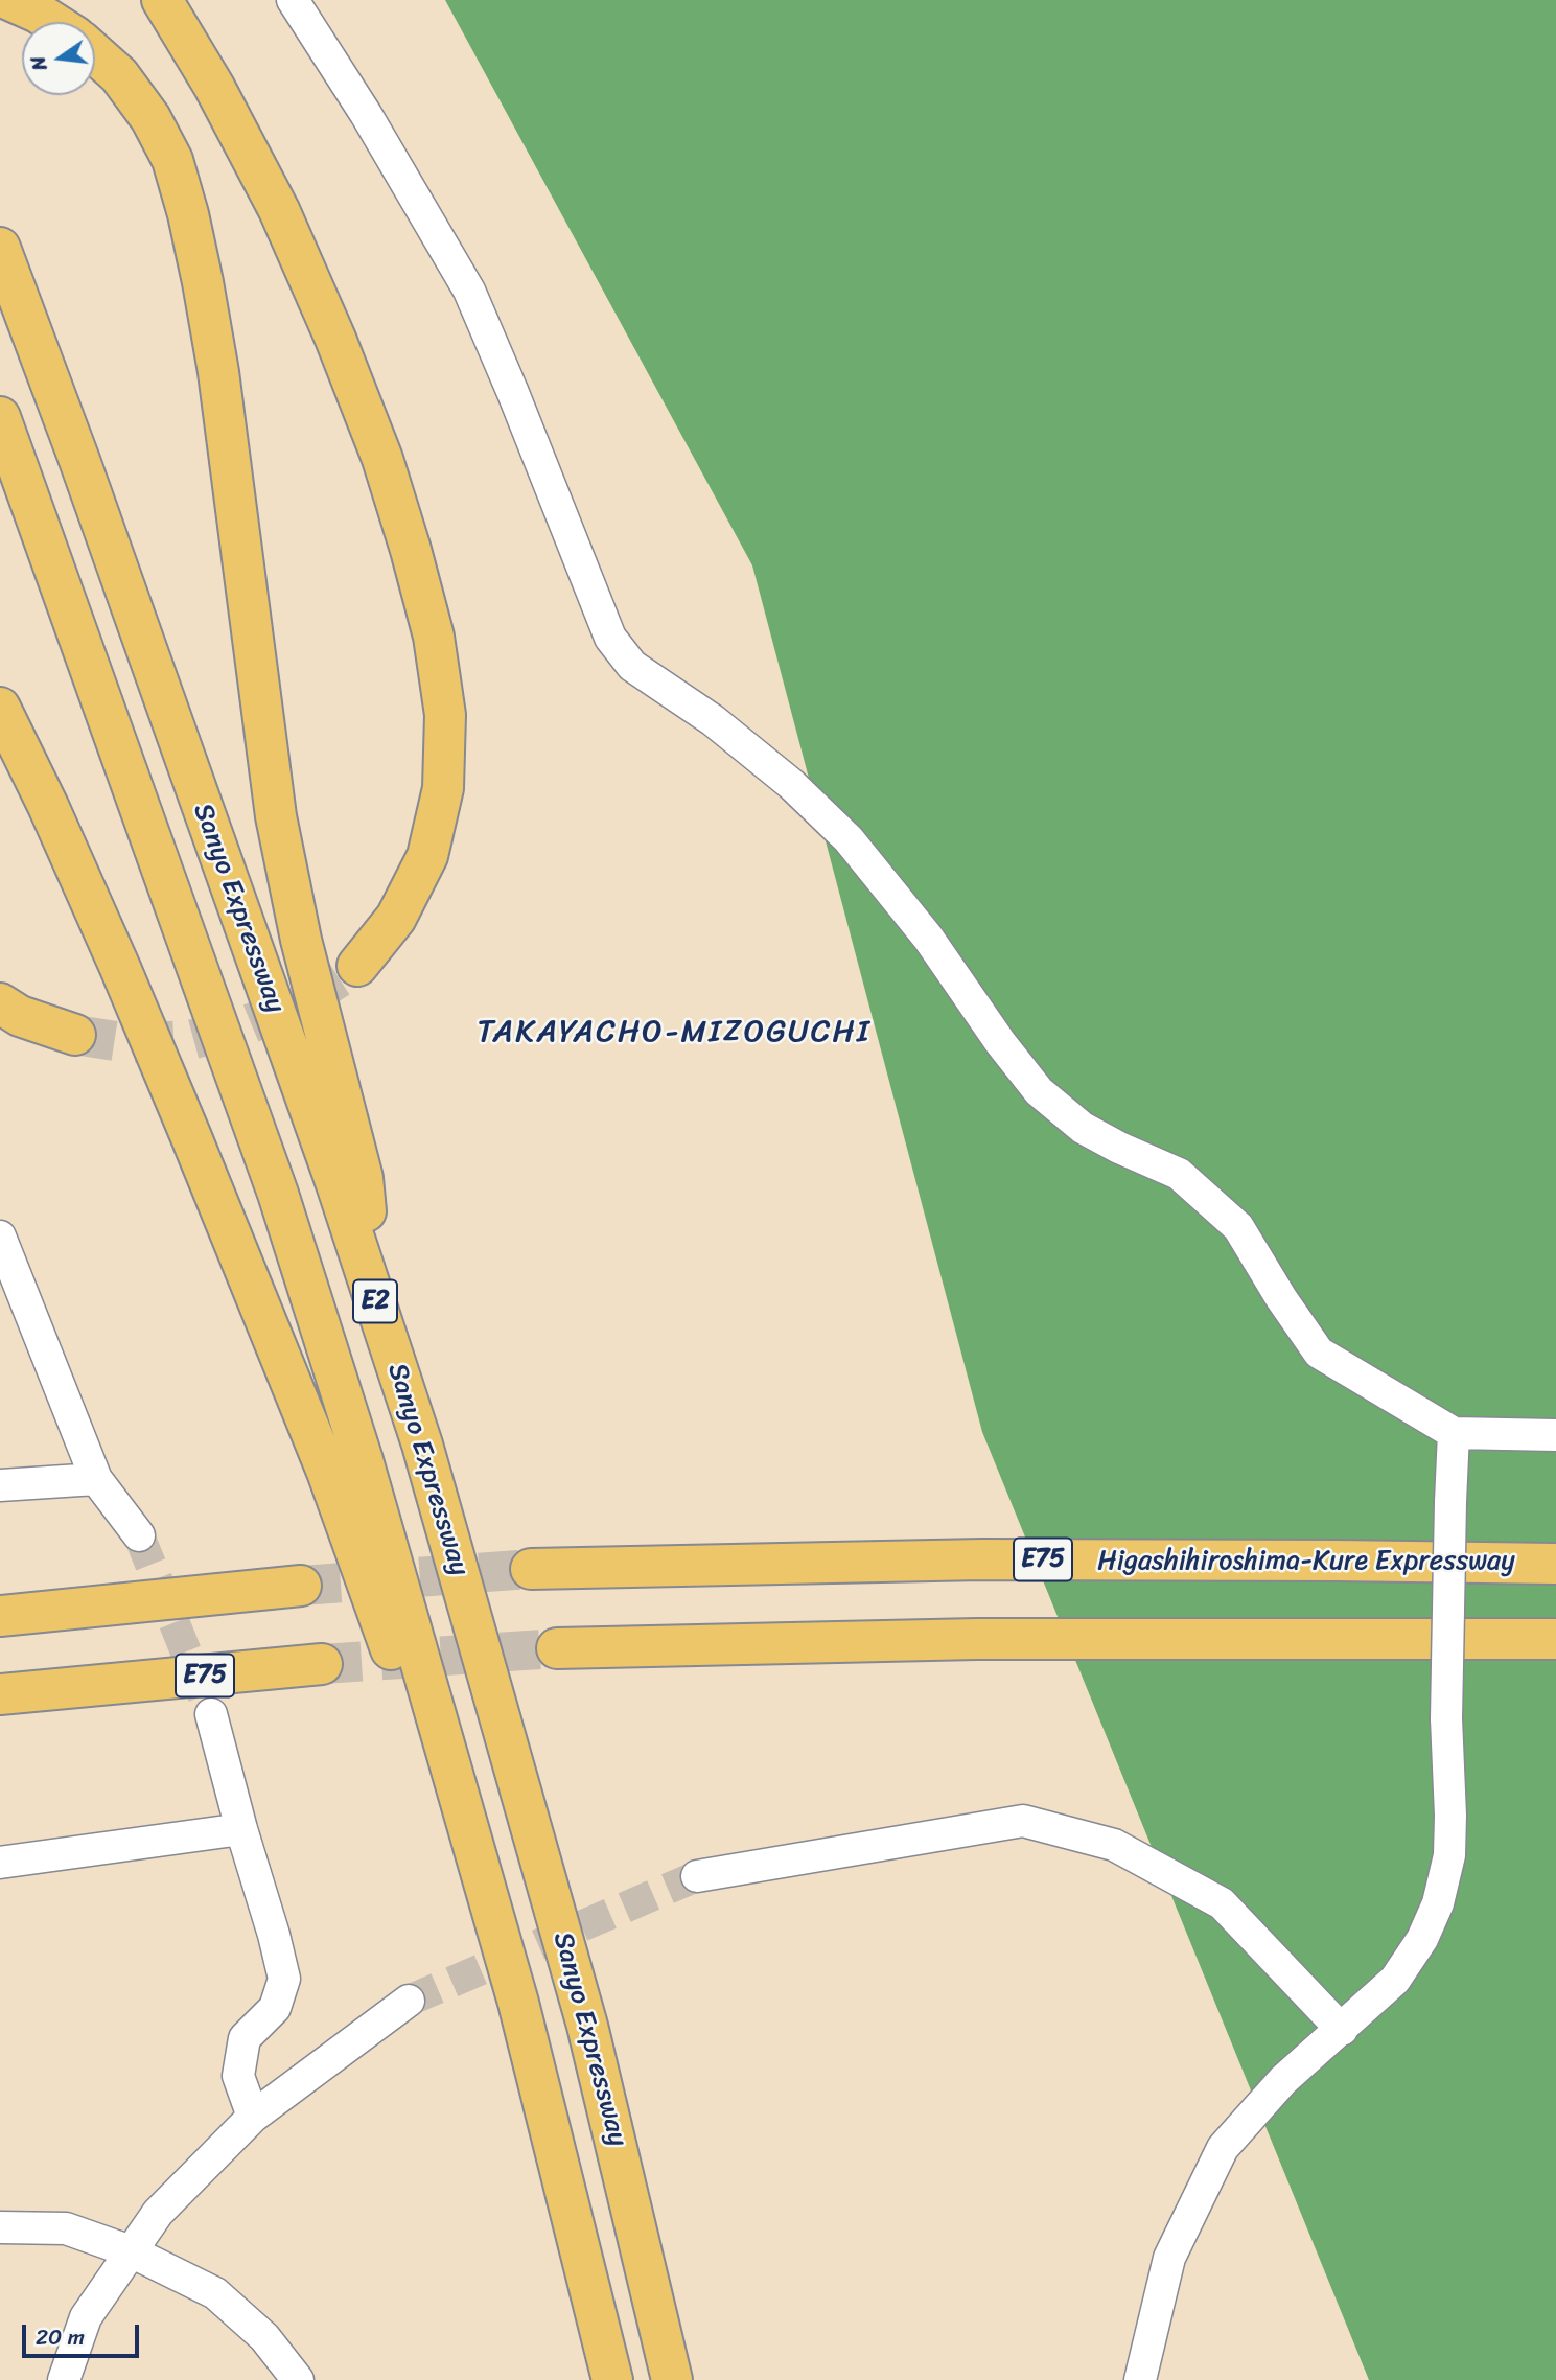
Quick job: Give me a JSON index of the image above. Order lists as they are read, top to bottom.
{
  "streets": {
    "highway": [
      "Sanyo Expressway",
      "E2",
      "E75",
      "Higashihiroshima-Kure Expressway"
    ]
  },
  "districts": ["TAKAYACHO-MIZOGUCHI"],
  "scale_bar": "20 m",
  "north": "left"
}
